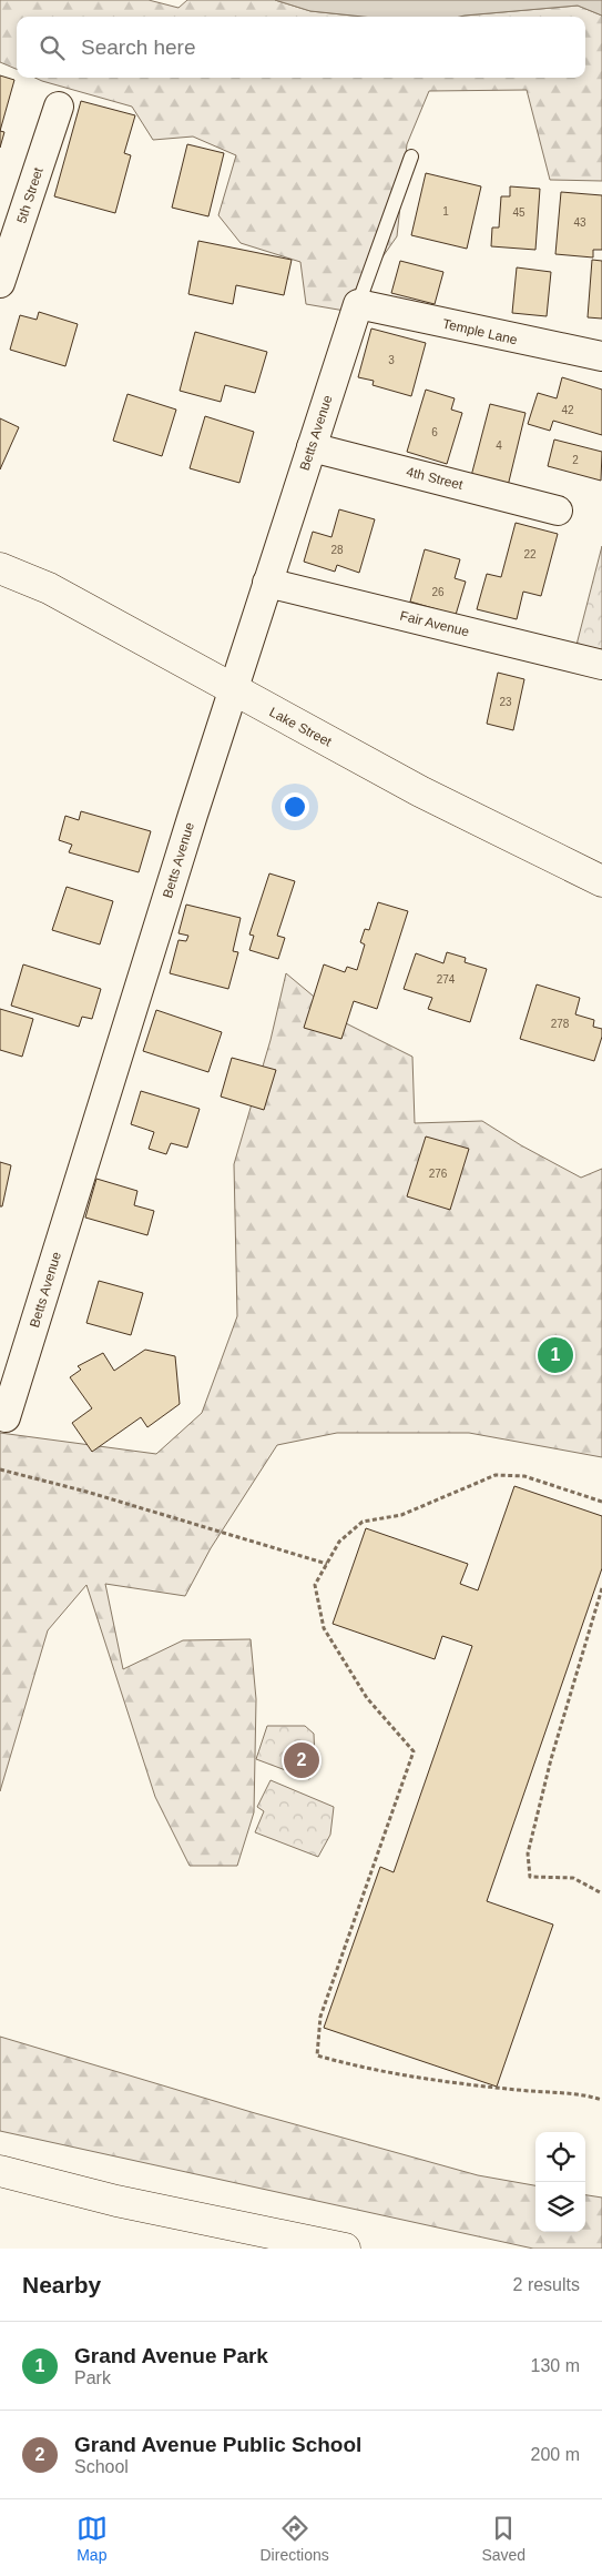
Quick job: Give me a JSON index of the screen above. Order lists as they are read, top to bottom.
{
  "streets": {
    "main road": ["Lake Street"],
    "street": [
      "5th Street",
      "Temple Lane",
      "Betts Avenue",
      "4th Street",
      "Fair Avenue"
    ]
  },
  "crossings": [
    ["Temple Lane", "Betts Avenue"],
    ["Betts Avenue", "4th Street"],
    ["Betts Avenue", "Fair Avenue"],
    ["Betts Avenue", "Lake Street"]
  ],
  "house_numbers": [
    "1",
    "45",
    "43",
    "3",
    "42",
    "6",
    "4",
    "2",
    "28",
    "22",
    "26",
    "23",
    "274",
    "278",
    "276"
  ],
  "page": {
    "search": "Search here",
    "pins": ["1", "2"],
    "heading": ["Nearby", "2 results"],
    "list": [
      {
        "mark": "1",
        "name": "Grand Avenue Park",
        "note": "Park",
        "value": "130 m"
      },
      {
        "mark": "2",
        "name": "Grand Avenue Public School",
        "note": "School",
        "value": "200 m"
      }
    ],
    "nav": ["Map", "Directions", "Saved"]
  }
}
